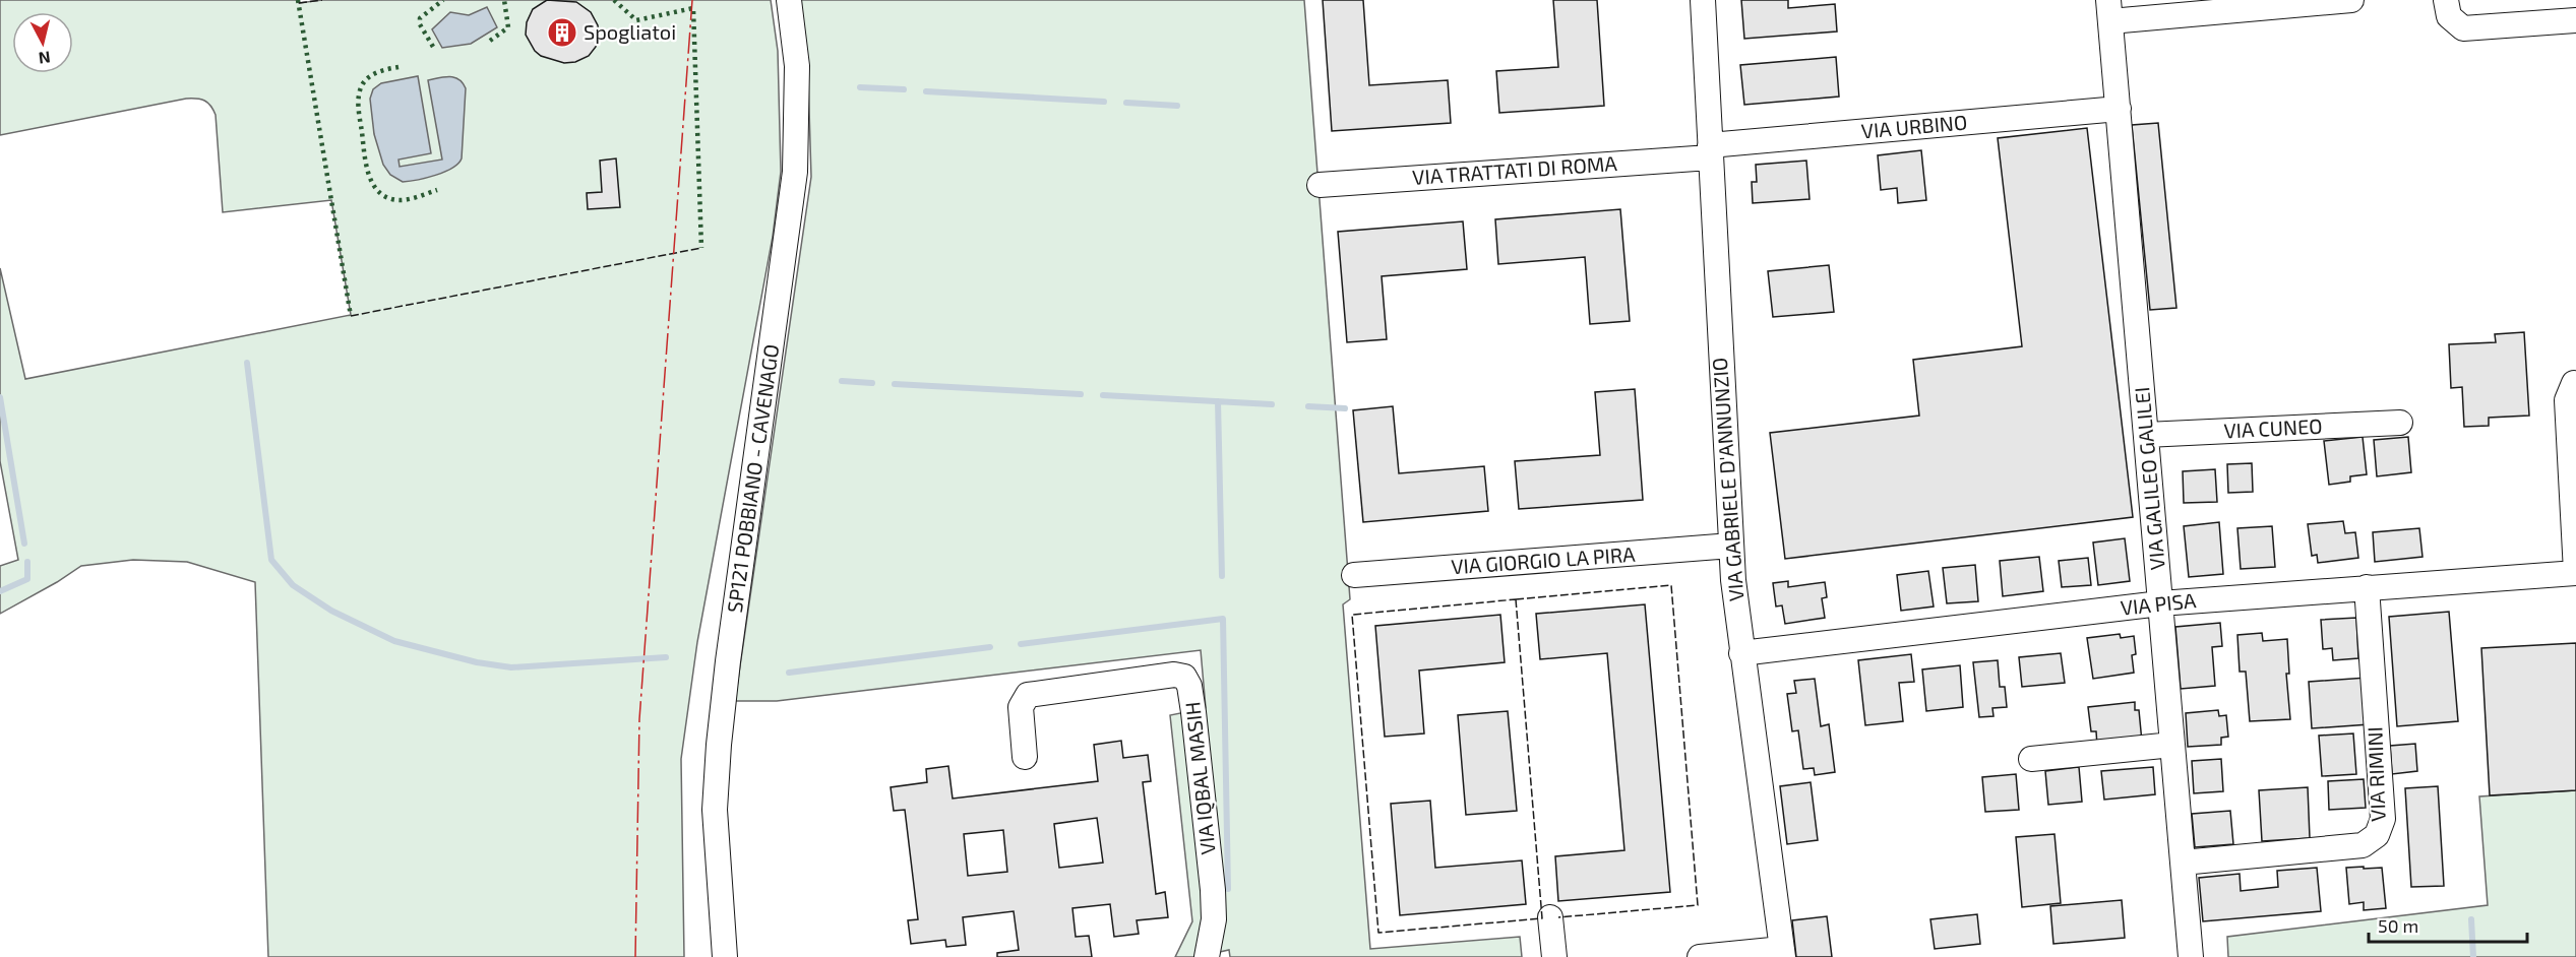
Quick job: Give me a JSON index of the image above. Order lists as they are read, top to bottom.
{
  "streets": {
    "street": [
      "VIA URBINO",
      "VIA TRATTATI DI ROMA",
      "VIA CUNEO",
      "SP121 POBBIANO - CAVENAGO",
      "VIA GALILEO GALILEI",
      "VIA GABRIELE D'ANNUNZIO",
      "VIA GIORGIO LA PIRA",
      "VIA PISA",
      "VIA RIMINI",
      "VIA IQBAL MASIH"
    ]
  },
  "crossings": [
    ["VIA URBINO", "VIA TRATTATI DI ROMA"],
    ["VIA URBINO", "VIA GALILEO GALILEI"],
    ["VIA URBINO", "VIA GABRIELE D'ANNUNZIO"],
    ["VIA TRATTATI DI ROMA", "VIA GABRIELE D'ANNUNZIO"],
    ["VIA CUNEO", "VIA GALILEO GALILEI"],
    ["VIA GALILEO GALILEI", "VIA PISA"],
    ["VIA GALILEO GALILEI", "VIA RIMINI"],
    ["VIA GABRIELE D'ANNUNZIO", "VIA GIORGIO LA PIRA"],
    ["VIA GABRIELE D'ANNUNZIO", "VIA PISA"],
    ["VIA PISA", "VIA RIMINI"]
  ],
  "places": {
    "building": ["Spogliatoi"]
  },
  "scale_bar": "50 m",
  "north": "bottom"
}
